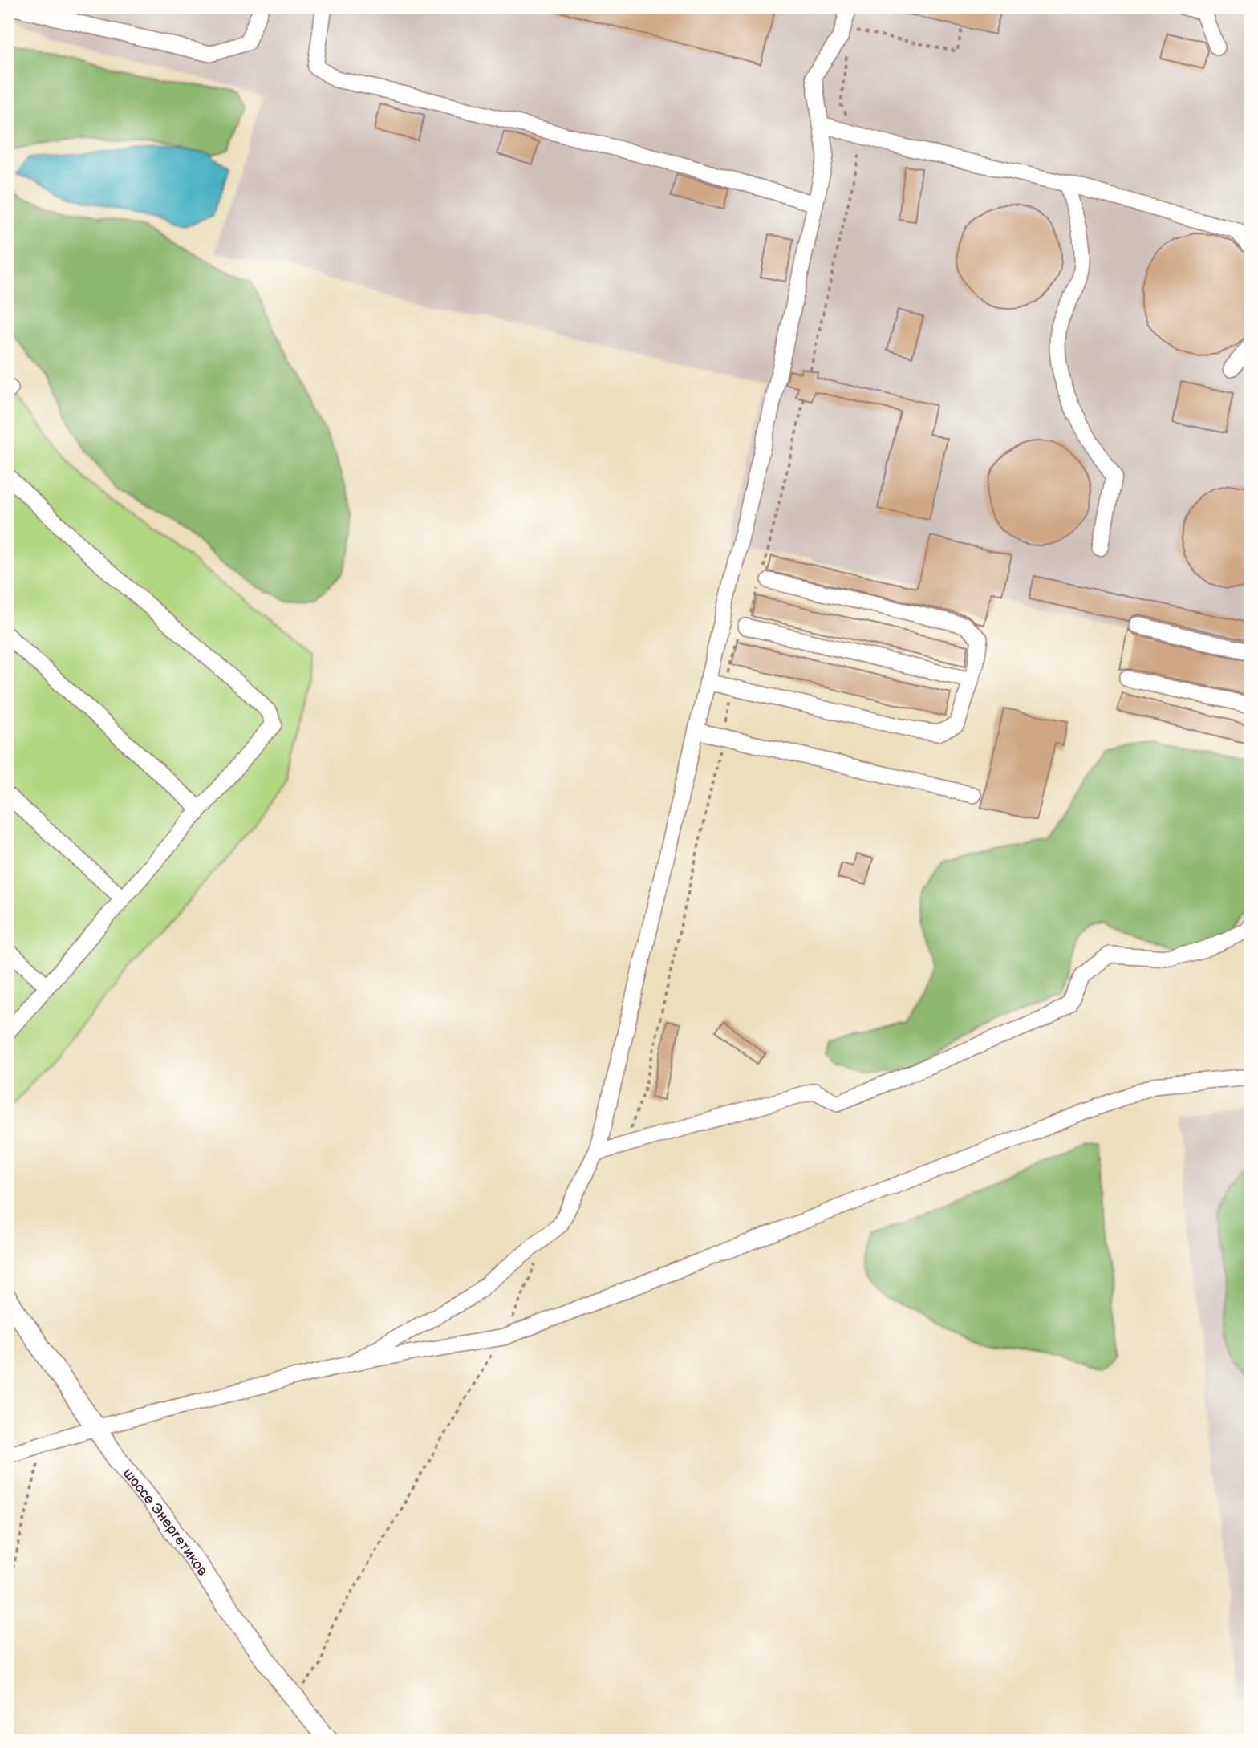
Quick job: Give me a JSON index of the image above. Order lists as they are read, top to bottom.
{
  "streets": {
    "main road": ["шоссе Энергетиков"]
  }
}
